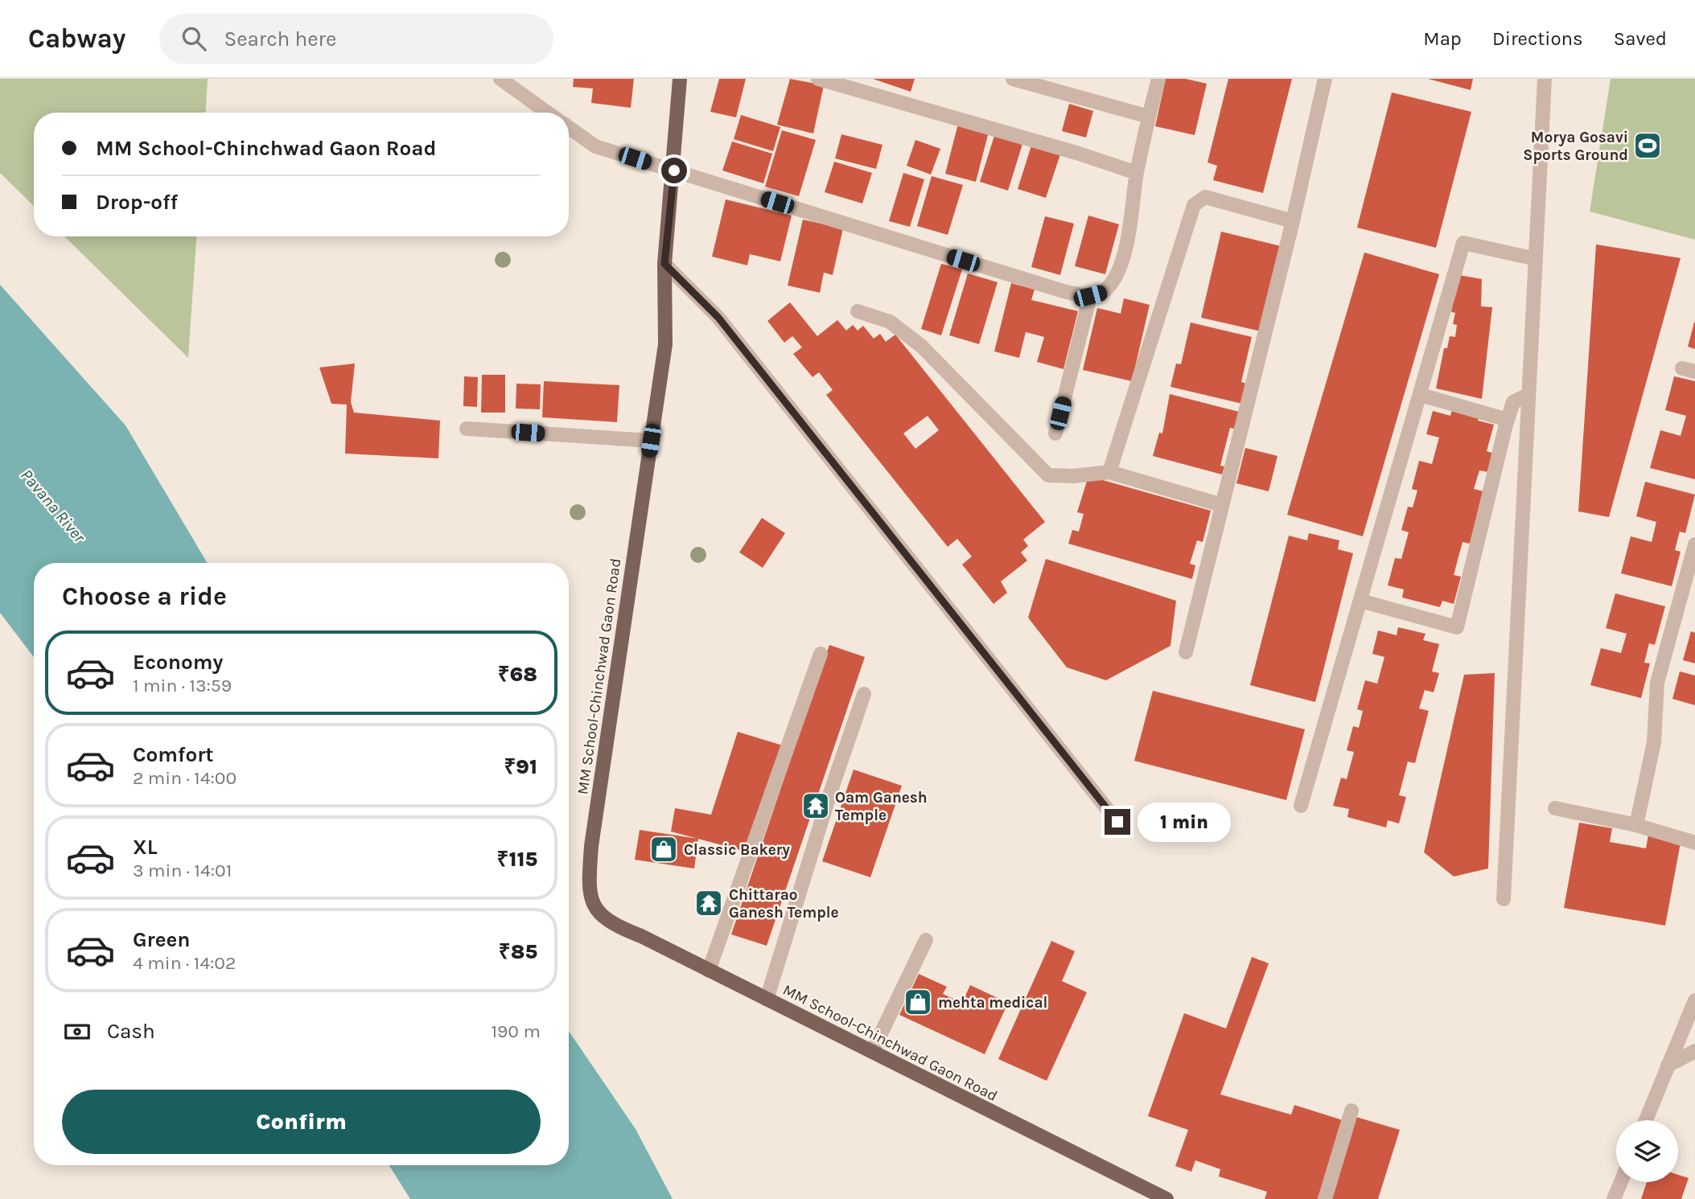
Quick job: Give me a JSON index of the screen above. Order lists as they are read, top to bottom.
{
  "streets": {
    "main road": ["MM School-Chinchwad Gaon Road"]
  },
  "water": ["Pavana River"],
  "places": {
    "sports": ["Morya Gosavi Sports Ground"],
    "temple": ["Oam Ganesh Temple", "Chittarao Ganesh Temple"],
    "shop": ["Classic Bakery", "mehta medical"]
  },
  "page": {
    "header": "Cabway",
    "search": "Search here",
    "nav": ["Map", "Directions", "Saved"],
    "banner": ["MM School-Chinchwad Gaon Road", "Drop-off"],
    "heading": "Choose a ride",
    "list": [
      {
        "name": "Economy",
        "note": "1 min · 13:59",
        "value": "₹68"
      },
      {
        "name": "Comfort",
        "note": "2 min · 14:00",
        "value": "₹91"
      },
      {
        "name": "XL",
        "note": "3 min · 14:01",
        "value": "₹115"
      },
      {
        "name": "Green",
        "note": "4 min · 14:02",
        "value": "₹85"
      }
    ],
    "bubble": "1 min",
    "pay": ["Cash", "190 m"],
    "buttons": "Confirm"
  }
}
